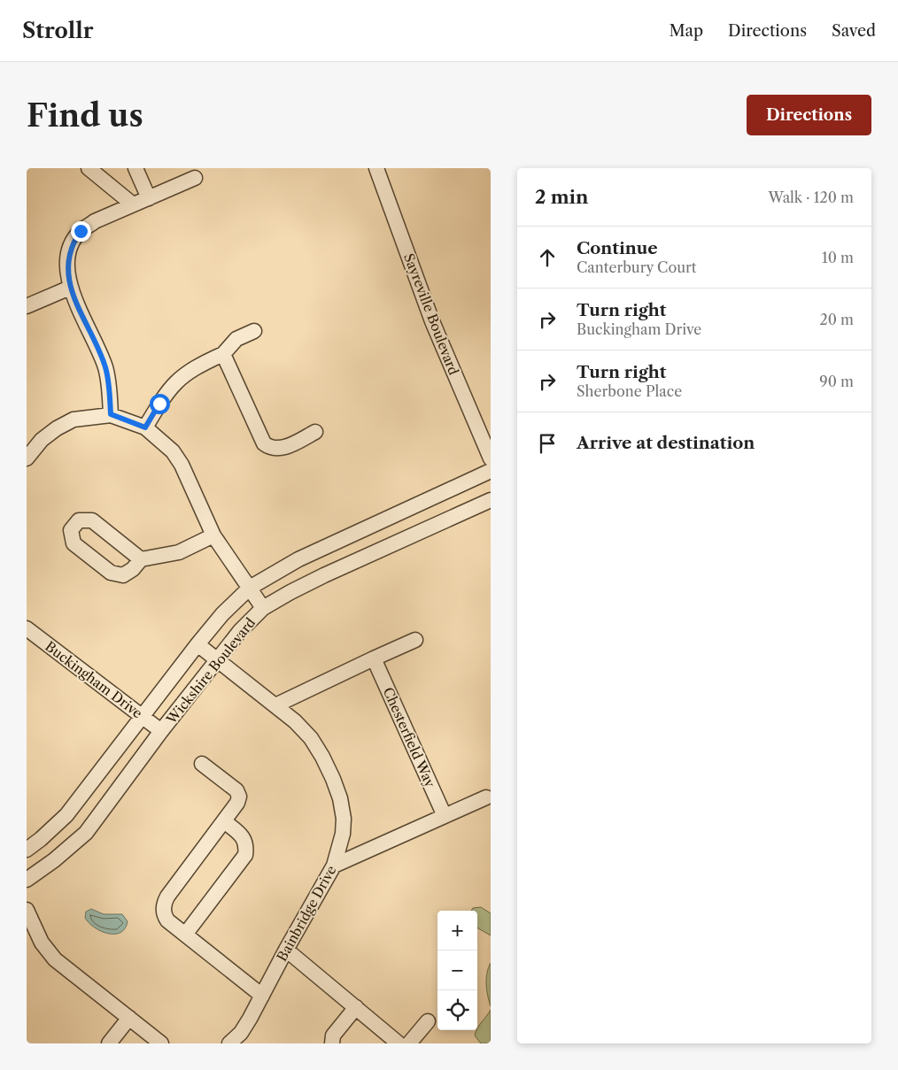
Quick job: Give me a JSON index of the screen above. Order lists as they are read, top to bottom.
{
  "streets": {
    "street": [
      "Sayreville Boulevard",
      "Wickshire Boulevard",
      "Buckingham Drive",
      "Chesterfield Way",
      "Bainbridge Drive"
    ]
  },
  "crossings": [
    ["Wickshire Boulevard", "Buckingham Drive"],
    ["Wickshire Boulevard", "Bainbridge Drive"]
  ],
  "page": {
    "header": "Strollr",
    "nav": ["Map", "Directions", "Saved"],
    "buttons": "Directions",
    "title": "Find us",
    "heading": ["2 min", "Walk · 120 m"],
    "list": [
      ["Continue", "Canterbury Court", "10 m"],
      ["Turn right", "Buckingham Drive", "20 m"],
      ["Turn right", "Sherbone Place", "90 m"],
      "Arrive at destination"
    ],
    "map_buttons": ["+", "−"]
  }
}
